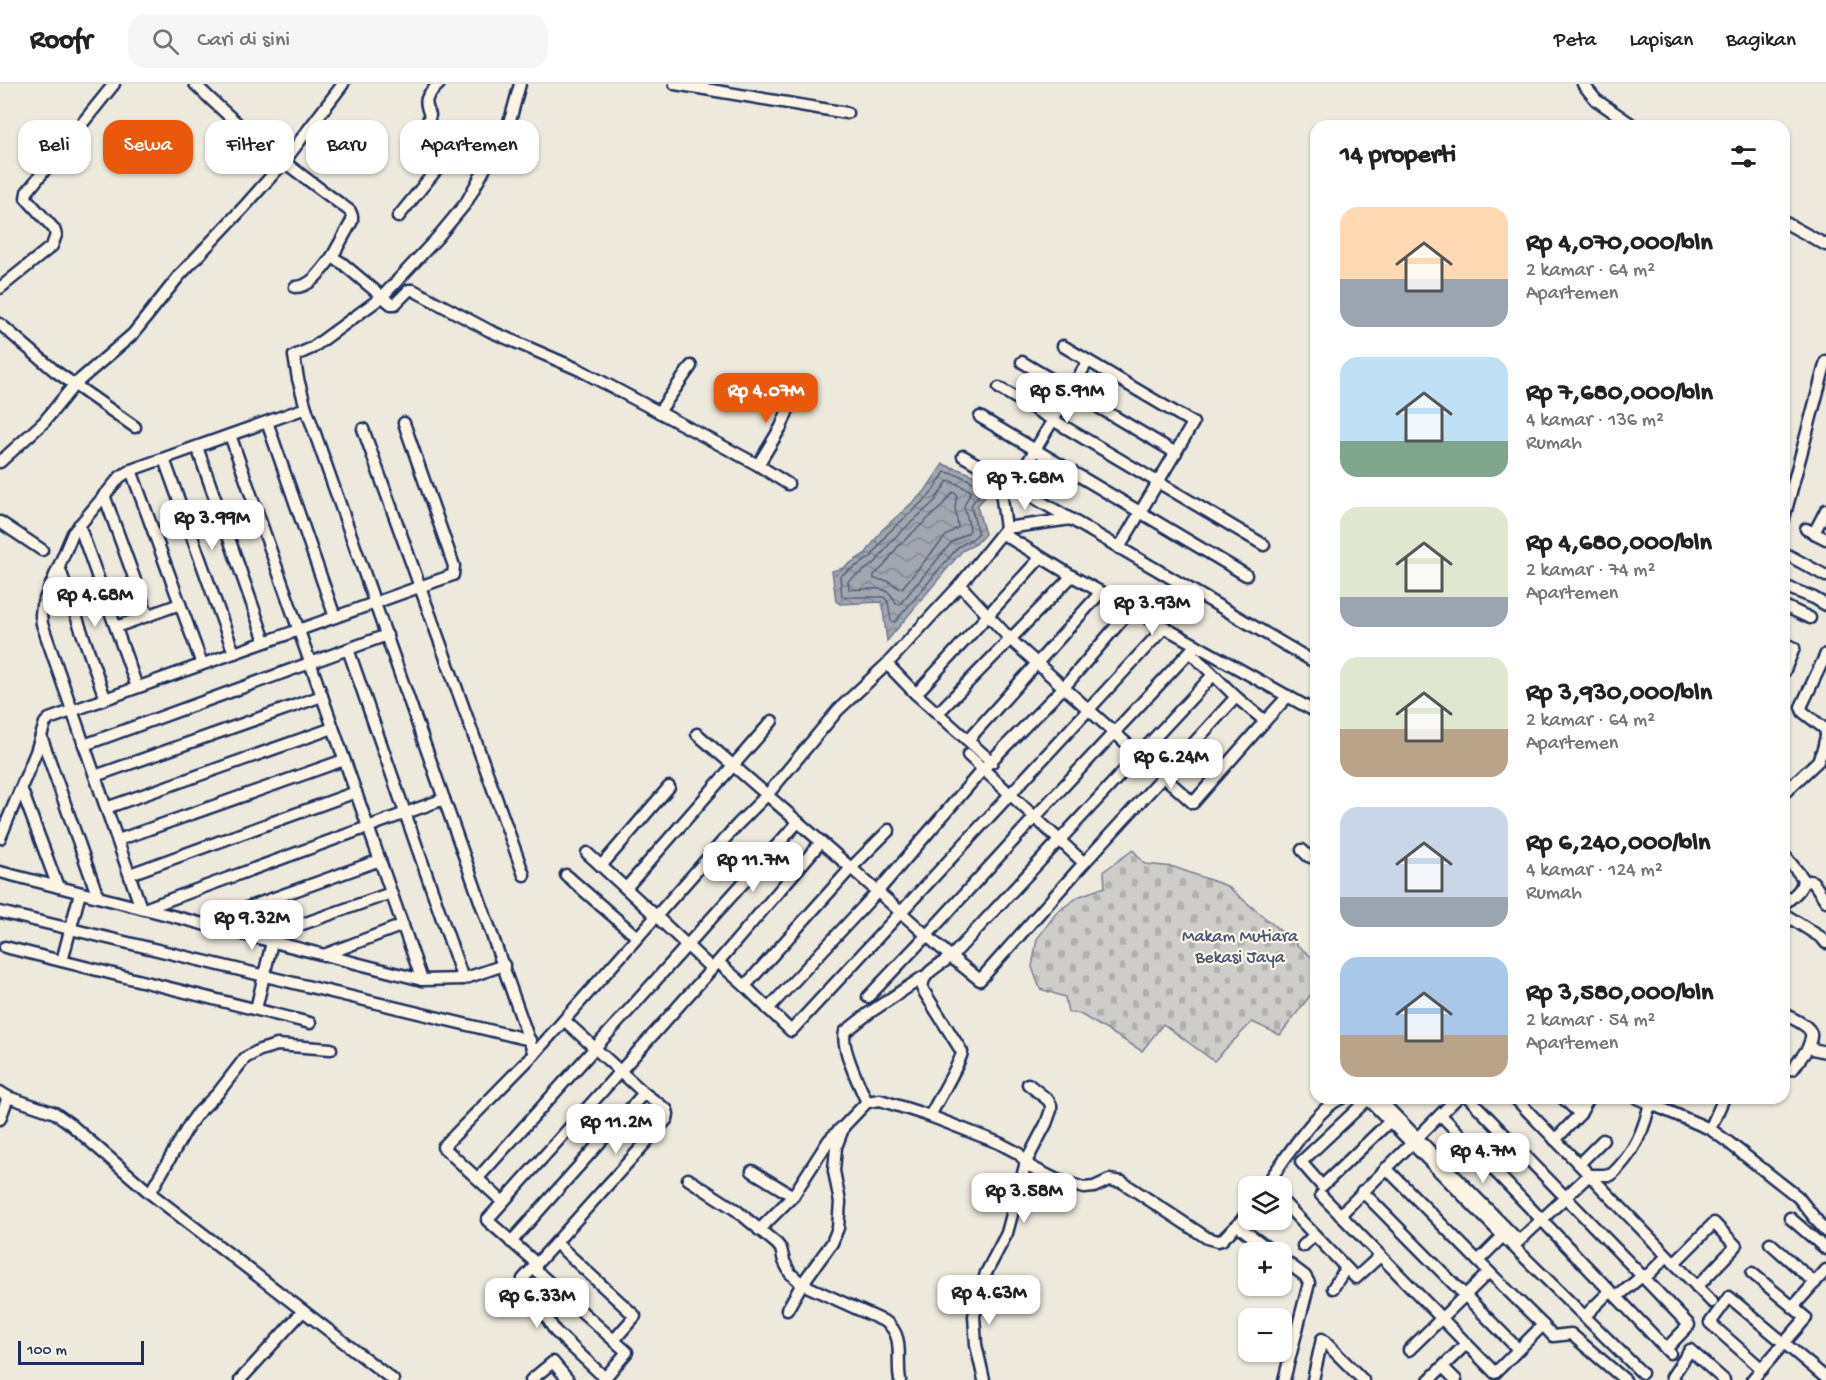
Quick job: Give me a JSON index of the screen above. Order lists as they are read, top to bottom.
{
  "parks": ["Makam Mutiara Bekasi Jaya"],
  "scale_bar": "100 m",
  "page": {
    "header": "Roofr",
    "search": "Cari di sini",
    "nav": ["Peta", "Lapisan", "Bagikan"],
    "chip": [
      "Beli",
      "Sewa",
      "Filter",
      "Baru",
      "Apartemen"
    ],
    "heading": "14 properti",
    "list": [
      {
        "name": "Rp 4,070,000/bln",
        "note": "2 kamar · 64 m² · Apartemen"
      },
      {
        "name": "Rp 7,680,000/bln",
        "note": "4 kamar · 136 m² · Rumah"
      },
      {
        "name": "Rp 4,680,000/bln",
        "note": "2 kamar · 74 m² · Apartemen"
      },
      {
        "name": "Rp 3,930,000/bln",
        "note": "2 kamar · 64 m² · Apartemen"
      },
      {
        "name": "Rp 6,240,000/bln",
        "note": "4 kamar · 124 m² · Rumah"
      },
      {
        "name": "Rp 3,580,000/bln",
        "note": "2 kamar · 54 m² · Apartemen"
      }
    ],
    "price": [
      "Rp 4.07M",
      "Rp 5.91M",
      "Rp 7.68M",
      "Rp 3.99M",
      "Rp 4.68M",
      "Rp 3.93M",
      "Rp 6.24M",
      "Rp 11.7M",
      "Rp 9.32M",
      "Rp 11.2M",
      "Rp 4.7M",
      "Rp 3.58M",
      "Rp 4.63M",
      "Rp 6.33M"
    ],
    "map_buttons": ["+", "−"],
    "scale": "100 m"
  }
}
